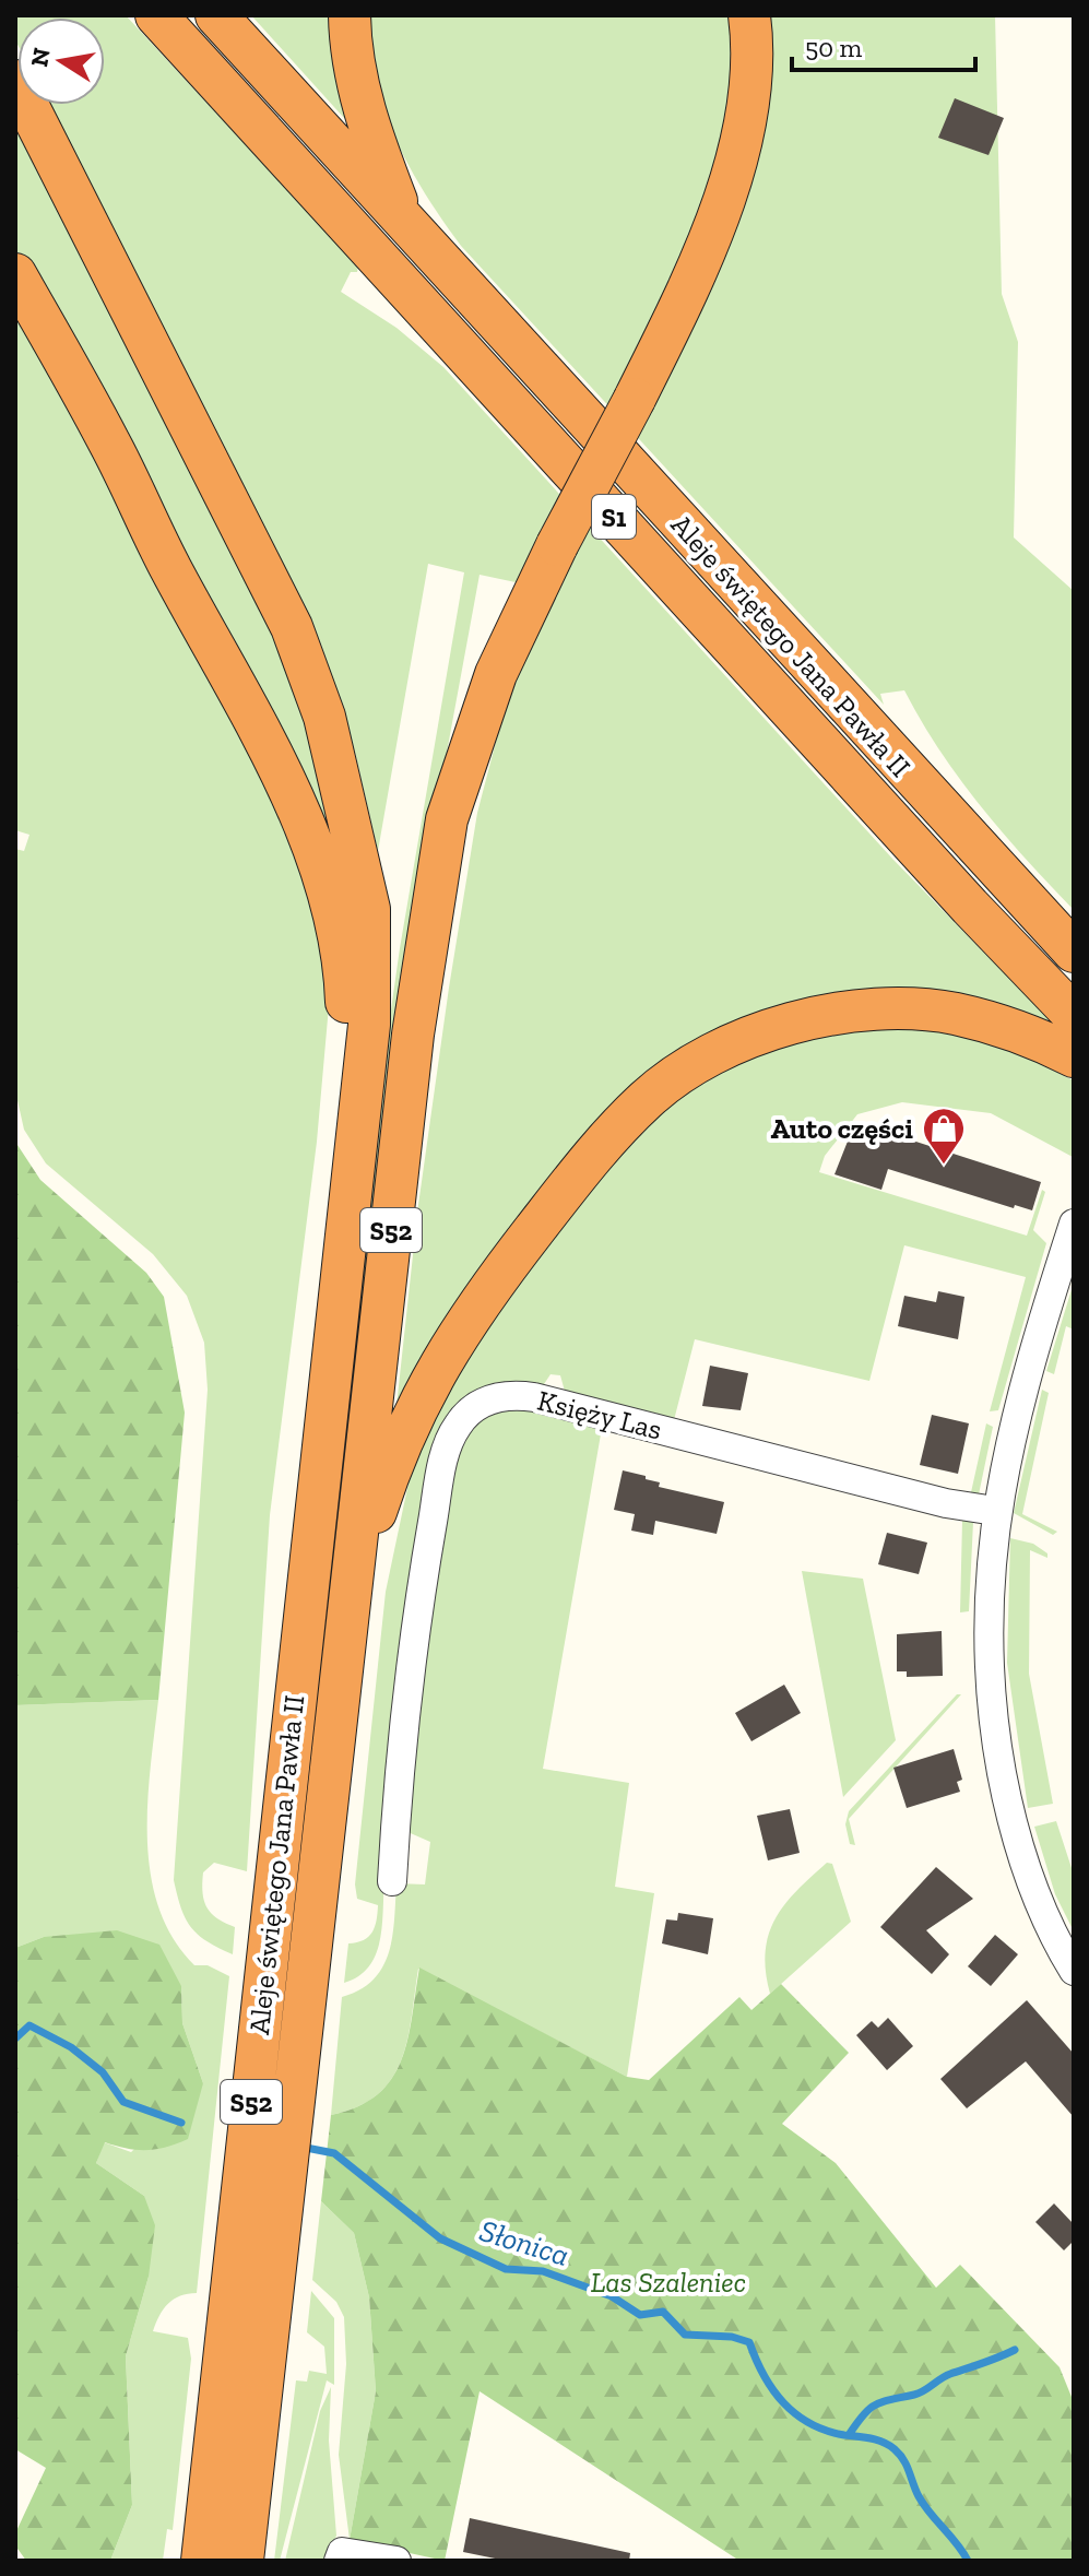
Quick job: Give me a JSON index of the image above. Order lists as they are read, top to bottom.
{
  "streets": {
    "highway": ["S1", "Aleje świętego Jana Pawła II", "S52"],
    "street": ["Księży Las"]
  },
  "crossings": [
    ["S1", "Aleje świętego Jana Pawła II"],
    ["Aleje świętego Jana Pawła II", "S52"]
  ],
  "water": ["Słonica"],
  "parks": ["Las Szaleniec"],
  "places": {
    "shop": ["Auto części"]
  },
  "scale_bar": "50 m",
  "north": "left"
}
